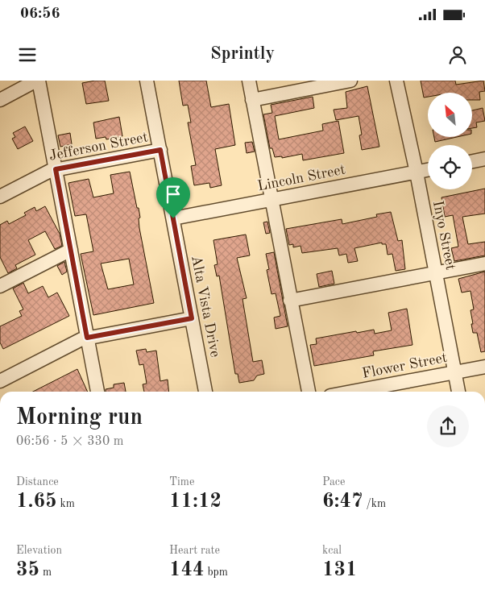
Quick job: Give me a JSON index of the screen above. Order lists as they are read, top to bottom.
{
  "streets": {
    "street": [
      "Jefferson Street",
      "Lincoln Street",
      "Inyo Street",
      "Alta Vista Drive",
      "Flower Street"
    ]
  },
  "crossings": [
    ["Jefferson Street", "Alta Vista Drive"],
    ["Lincoln Street", "Inyo Street"],
    ["Lincoln Street", "Alta Vista Drive"],
    ["Inyo Street", "Flower Street"]
  ],
  "north": "top left",
  "page": {
    "status": "06:56",
    "header": "Sprintly",
    "heading": ["Morning run", "06:56 · 5 × 330 m"],
    "stats": [
      ["Distance", "1.65 km"],
      ["Time", "11:12"],
      ["Pace", "6:47 /km"],
      ["Elevation", "35 m"],
      ["Heart rate", "144 bpm"],
      ["kcal", "131"]
    ]
  }
}
